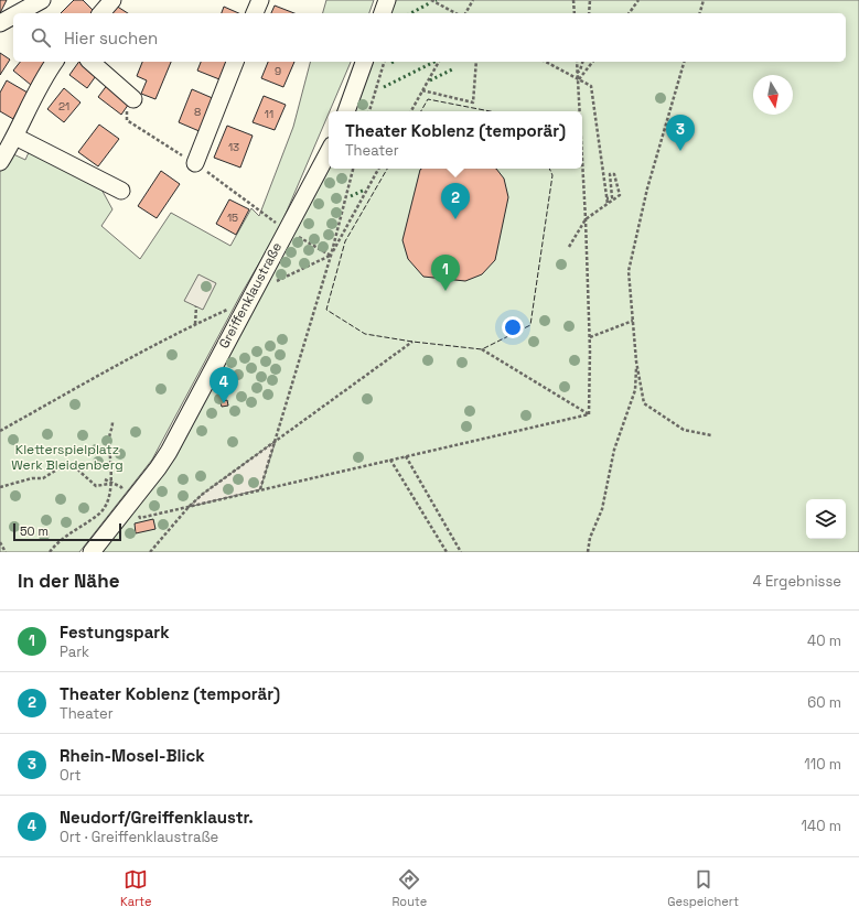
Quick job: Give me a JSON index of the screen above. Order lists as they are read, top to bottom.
{
  "streets": {
    "street": ["Greiffenklaustraße"]
  },
  "parks": ["Kletterspielplatz Werk Bleidenberg"],
  "house_numbers": [
    "9",
    "21",
    "8",
    "11",
    "13",
    "15"
  ],
  "scale_bar": "50 m",
  "north": "bottom",
  "page": {
    "search": "Hier suchen",
    "popup": ["Theater Koblenz (temporär)", "Theater"],
    "pins": [
      "3",
      "2",
      "1",
      "4"
    ],
    "scale": "50 m",
    "heading": ["In der Nähe", "4 Ergebnisse"],
    "list": [
      {
        "mark": "1",
        "name": "Festungspark",
        "note": "Park",
        "value": "40 m"
      },
      {
        "mark": "2",
        "name": "Theater Koblenz (temporär)",
        "note": "Theater",
        "value": "60 m"
      },
      {
        "mark": "3",
        "name": "Rhein-Mosel-Blick",
        "note": "Ort",
        "value": "110 m"
      },
      {
        "mark": "4",
        "name": "Neudorf/Greiffenklaustr.",
        "note": "Ort · Greiffenklaustraße",
        "value": "140 m"
      }
    ],
    "nav": ["Karte", "Route", "Gespeichert"]
  }
}
